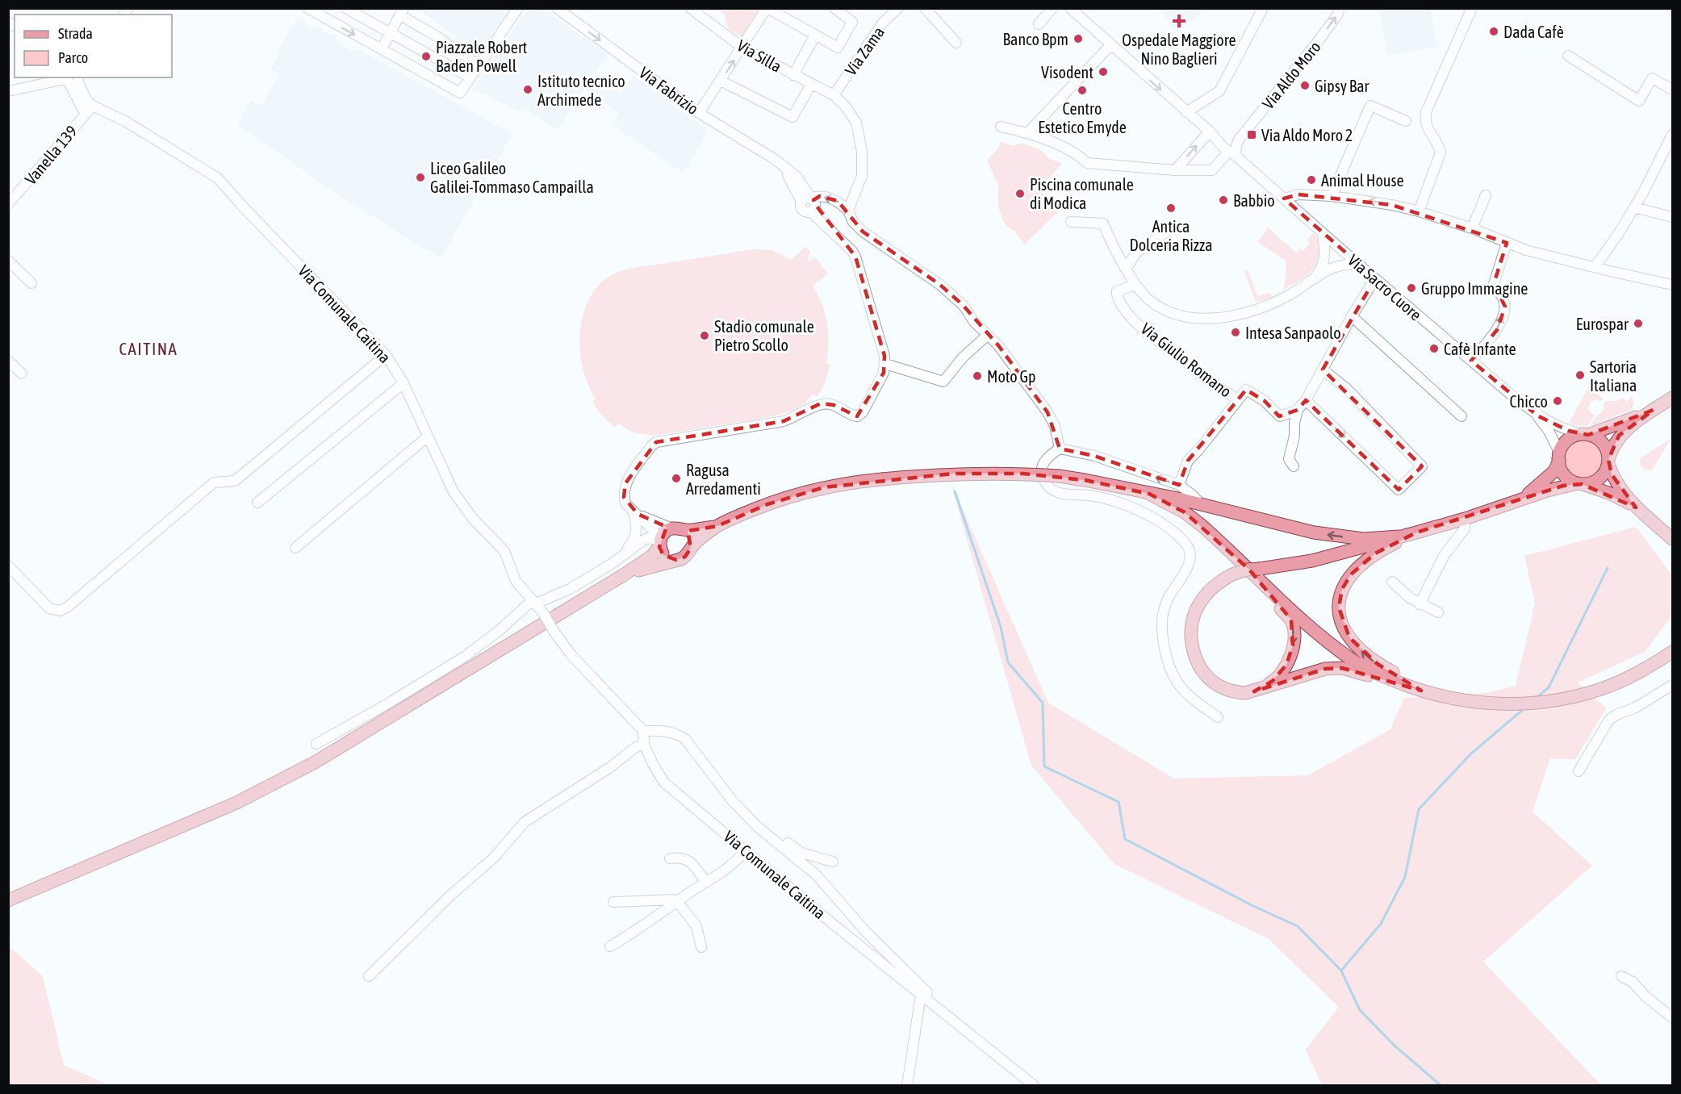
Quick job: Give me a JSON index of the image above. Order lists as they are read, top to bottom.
{
  "streets": {
    "street": [
      "Via Zama",
      "Via Silla",
      "Via Aldo Moro",
      "Via Fabrizio",
      "Vanella 139",
      "Via Sacro Cuore",
      "Via Comunale Caitina",
      "Via Giulio Romano"
    ]
  },
  "crossings": [
    ["Via Zama", "Via Silla"],
    ["Vanella 139", "Via Comunale Caitina"]
  ],
  "districts": ["CAITINA"],
  "places": {
    "health": ["Ospedale Maggiore Nino Baglieri"],
    "other": [
      "Dada Cafè",
      "Banco Bpm",
      "Piazzale Robert Baden Powell",
      "Visodent",
      "Gipsy Bar",
      "Istituto tecnico Archimede",
      "Centro Estetico Emyde",
      "Liceo Galileo Galilei-Tommaso Campailla",
      "Animal House",
      "Piscina comunale di Modica",
      "Babbio",
      "Antica Dolceria Rizza",
      "Gruppo Immagine",
      "Eurospar",
      "Intesa Sanpaolo",
      "Stadio comunale Pietro Scollo",
      "Cafè Infante",
      "Sartoria Italiana",
      "Moto Gp",
      "Chicco",
      "Ragusa Arredamenti"
    ],
    "transit": ["Via Aldo Moro 2"]
  },
  "legend": ["Strada", "Parco"]
}
